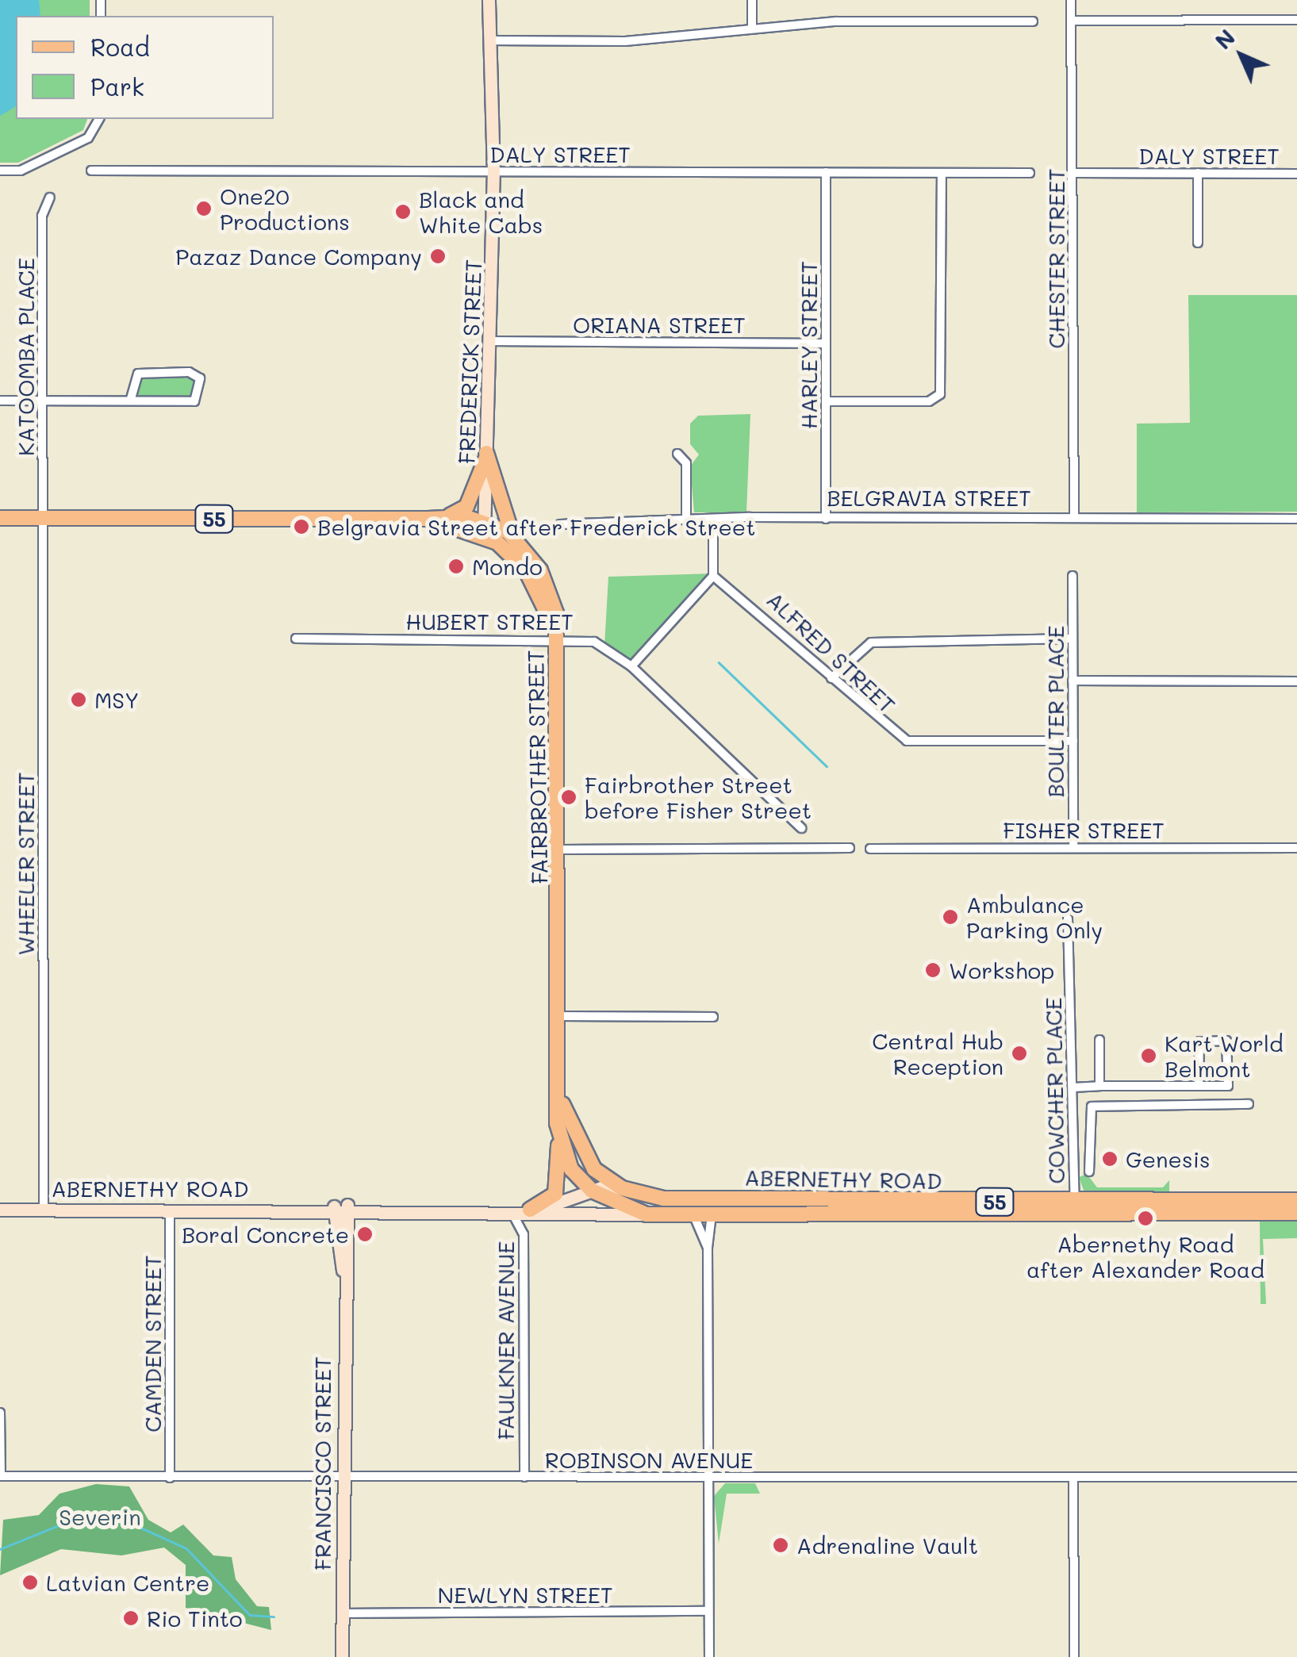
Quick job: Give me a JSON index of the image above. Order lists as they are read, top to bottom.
{
  "streets": {
    "main road": ["55", "FAIRBROTHER STREET", "ABERNETHY ROAD"],
    "street": [
      "DALY STREET",
      "CHESTER STREET",
      "ORIANA STREET",
      "HARLEY STREET",
      "KATOOMBA PLACE",
      "FREDERICK STREET",
      "BELGRAVIA STREET",
      "HUBERT STREET",
      "ALFRED STREET",
      "BOULTER PLACE",
      "FISHER STREET",
      "WHEELER STREET",
      "COWCHER PLACE",
      "FAULKNER AVENUE",
      "CAMDEN STREET",
      "ROBINSON AVENUE",
      "FRANCISCO STREET",
      "NEWLYN STREET"
    ]
  },
  "crossings": [
    ["DALY STREET", "CHESTER STREET"],
    ["DALY STREET", "HARLEY STREET"],
    ["DALY STREET", "FREDERICK STREET"],
    ["CHESTER STREET", "BELGRAVIA STREET"],
    ["ORIANA STREET", "HARLEY STREET"],
    ["ORIANA STREET", "FREDERICK STREET"],
    ["HARLEY STREET", "BELGRAVIA STREET"],
    ["KATOOMBA PLACE", "55"],
    ["KATOOMBA PLACE", "WHEELER STREET"],
    ["FREDERICK STREET", "55"],
    ["FREDERICK STREET", "FAIRBROTHER STREET"],
    ["55", "HUBERT STREET"],
    ["55", "FAIRBROTHER STREET"],
    ["55", "WHEELER STREET"],
    ["HUBERT STREET", "FAIRBROTHER STREET"],
    ["ALFRED STREET", "BOULTER PLACE"],
    ["BOULTER PLACE", "FISHER STREET"],
    ["FAIRBROTHER STREET", "ABERNETHY ROAD"],
    ["WHEELER STREET", "ABERNETHY ROAD"],
    ["COWCHER PLACE", "ABERNETHY ROAD"],
    ["ABERNETHY ROAD", "FAULKNER AVENUE"],
    ["ABERNETHY ROAD", "CAMDEN STREET"],
    ["ABERNETHY ROAD", "FRANCISCO STREET"],
    ["FAULKNER AVENUE", "ROBINSON AVENUE"],
    ["CAMDEN STREET", "ROBINSON AVENUE"],
    ["ROBINSON AVENUE", "FRANCISCO STREET"],
    ["FRANCISCO STREET", "NEWLYN STREET"]
  ],
  "parks": ["Severin"],
  "places": [
    "One20 Productions",
    "Black and White Cabs",
    "Pazaz Dance Company",
    "Belgravia Street after Frederick Street",
    "Mondo",
    "MSY",
    "Fairbrother Street before Fisher Street",
    "Ambulance Parking Only",
    "Workshop",
    "Central Hub Reception",
    "Kart World Belmont",
    "Genesis",
    "Abernethy Road after Alexander Road",
    "Boral Concrete",
    "Adrenaline Vault",
    "Latvian Centre",
    "Rio Tinto"
  ],
  "legend": ["Road", "Park"],
  "north": "top left"
}
